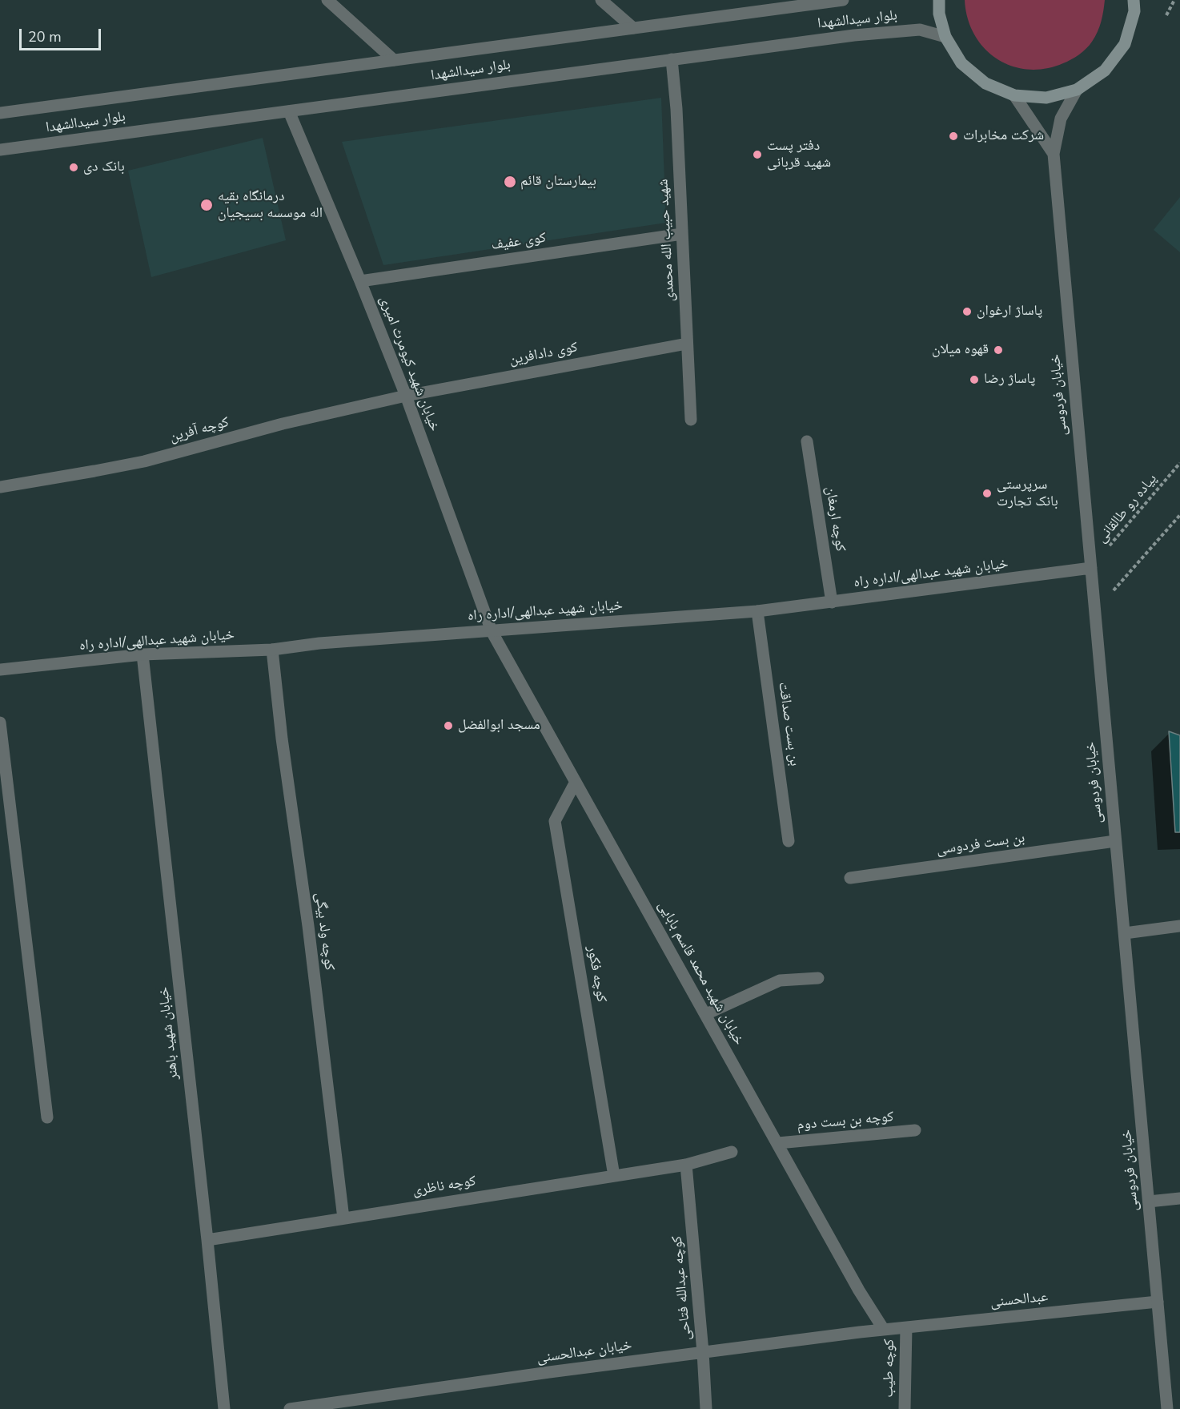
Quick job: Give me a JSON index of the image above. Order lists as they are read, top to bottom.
{
  "streets": {
    "street": [
      "بلوار سیدالشهدا",
      "شهید حبیب‌ الله محمدی",
      "کوی عفیف",
      "کوی دادافرین",
      "خیابان شهید کیومرث امیری",
      "خیابان فردوسی",
      "کوچه آفرین",
      "کوچه ارمغان",
      "خیابان شهید عبدالهی/اداره راه",
      "بن بست صداقت",
      "بن بست فردوسی",
      "کوچه ولد بیگی",
      "خیابان شهید محمد قاسم بابایی",
      "کوچه فکور",
      "خیابان شهید باهنر",
      "کوچه بن بست دوم",
      "کوچه ناظری",
      "کوچه عبدالله فتاحی",
      "عبدالحسنی",
      "خیابان عبدالحسنی",
      "کوچه طیب"
    ],
    "path": ["پیاده رو طالقانی"]
  },
  "crossings": [
    ["بلوار سیدالشهدا", "شهید حبیب‌ الله محمدی"],
    ["بلوار سیدالشهدا", "خیابان شهید کیومرث امیری"],
    ["شهید حبیب‌ الله محمدی", "کوی عفیف"],
    ["شهید حبیب‌ الله محمدی", "کوی دادافرین"],
    ["کوی عفیف", "خیابان شهید کیومرث امیری"],
    ["کوی دادافرین", "خیابان شهید کیومرث امیری"],
    ["کوی دادافرین", "کوچه آفرین"],
    ["خیابان شهید کیومرث امیری", "کوچه آفرین"],
    ["خیابان شهید کیومرث امیری", "خیابان شهید عبدالهی/اداره راه"],
    ["خیابان شهید کیومرث امیری", "خیابان شهید محمد قاسم بابایی"],
    ["خیابان فردوسی", "پیاده رو طالقانی"],
    ["خیابان فردوسی", "خیابان شهید عبدالهی/اداره راه"],
    ["خیابان فردوسی", "بن بست فردوسی"],
    ["خیابان فردوسی", "عبدالحسنی"],
    ["پیاده رو طالقانی", "خیابان شهید عبدالهی/اداره راه"],
    ["کوچه ارمغان", "خیابان شهید عبدالهی/اداره راه"],
    ["خیابان شهید عبدالهی/اداره راه", "بن بست صداقت"],
    ["خیابان شهید عبدالهی/اداره راه", "کوچه ولد بیگی"],
    ["خیابان شهید عبدالهی/اداره راه", "خیابان شهید محمد قاسم بابایی"],
    ["خیابان شهید عبدالهی/اداره راه", "خیابان شهید باهنر"],
    ["کوچه ولد بیگی", "کوچه ناظری"],
    ["خیابان شهید محمد قاسم بابایی", "کوچه فکور"],
    ["خیابان شهید محمد قاسم بابایی", "کوچه بن بست دوم"],
    ["خیابان شهید محمد قاسم بابایی", "عبدالحسنی"],
    ["خیابان شهید محمد قاسم بابایی", "خیابان عبدالحسنی"],
    ["کوچه فکور", "کوچه ناظری"],
    ["خیابان شهید باهنر", "کوچه ناظری"],
    ["کوچه ناظری", "کوچه عبدالله فتاحی"],
    ["کوچه عبدالله فتاحی", "خیابان عبدالحسنی"],
    ["عبدالحسنی", "خیابان عبدالحسنی"],
    ["عبدالحسنی", "کوچه طیب"]
  ],
  "places": [
    "شرکت مخابرات",
    "دفتر پست شهید قربانی",
    "بانک دی",
    "بیمارستان قائم",
    "درمانگاه بقیه اله موسسه بسیجیان",
    "پاساژ ارغوان",
    "قهوه میلان",
    "پاساژ رضا",
    "سرپرستی بانک تجارت",
    "مسجد ابوالفضل"
  ],
  "scale_bar": "20 m"
}
